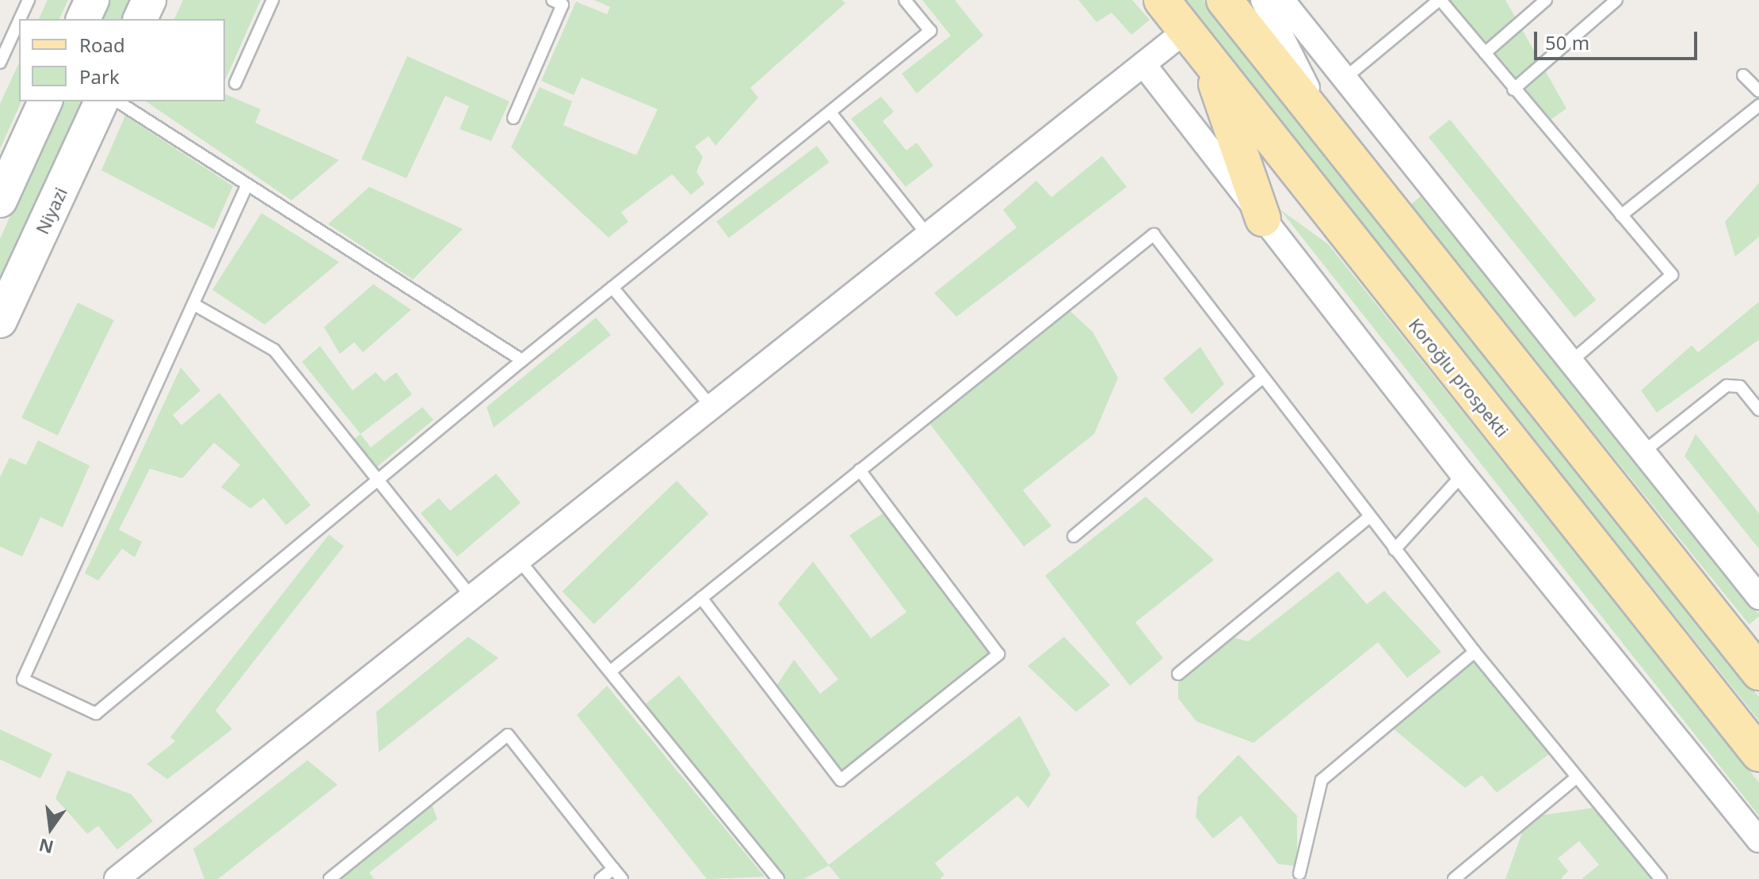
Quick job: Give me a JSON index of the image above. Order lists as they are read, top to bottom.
{
  "streets": {
    "main road": ["Niyazi", "Koroğlu prospekti"]
  },
  "legend": ["Road", "Park"],
  "scale_bar": "50 m",
  "north": "bottom"
}
